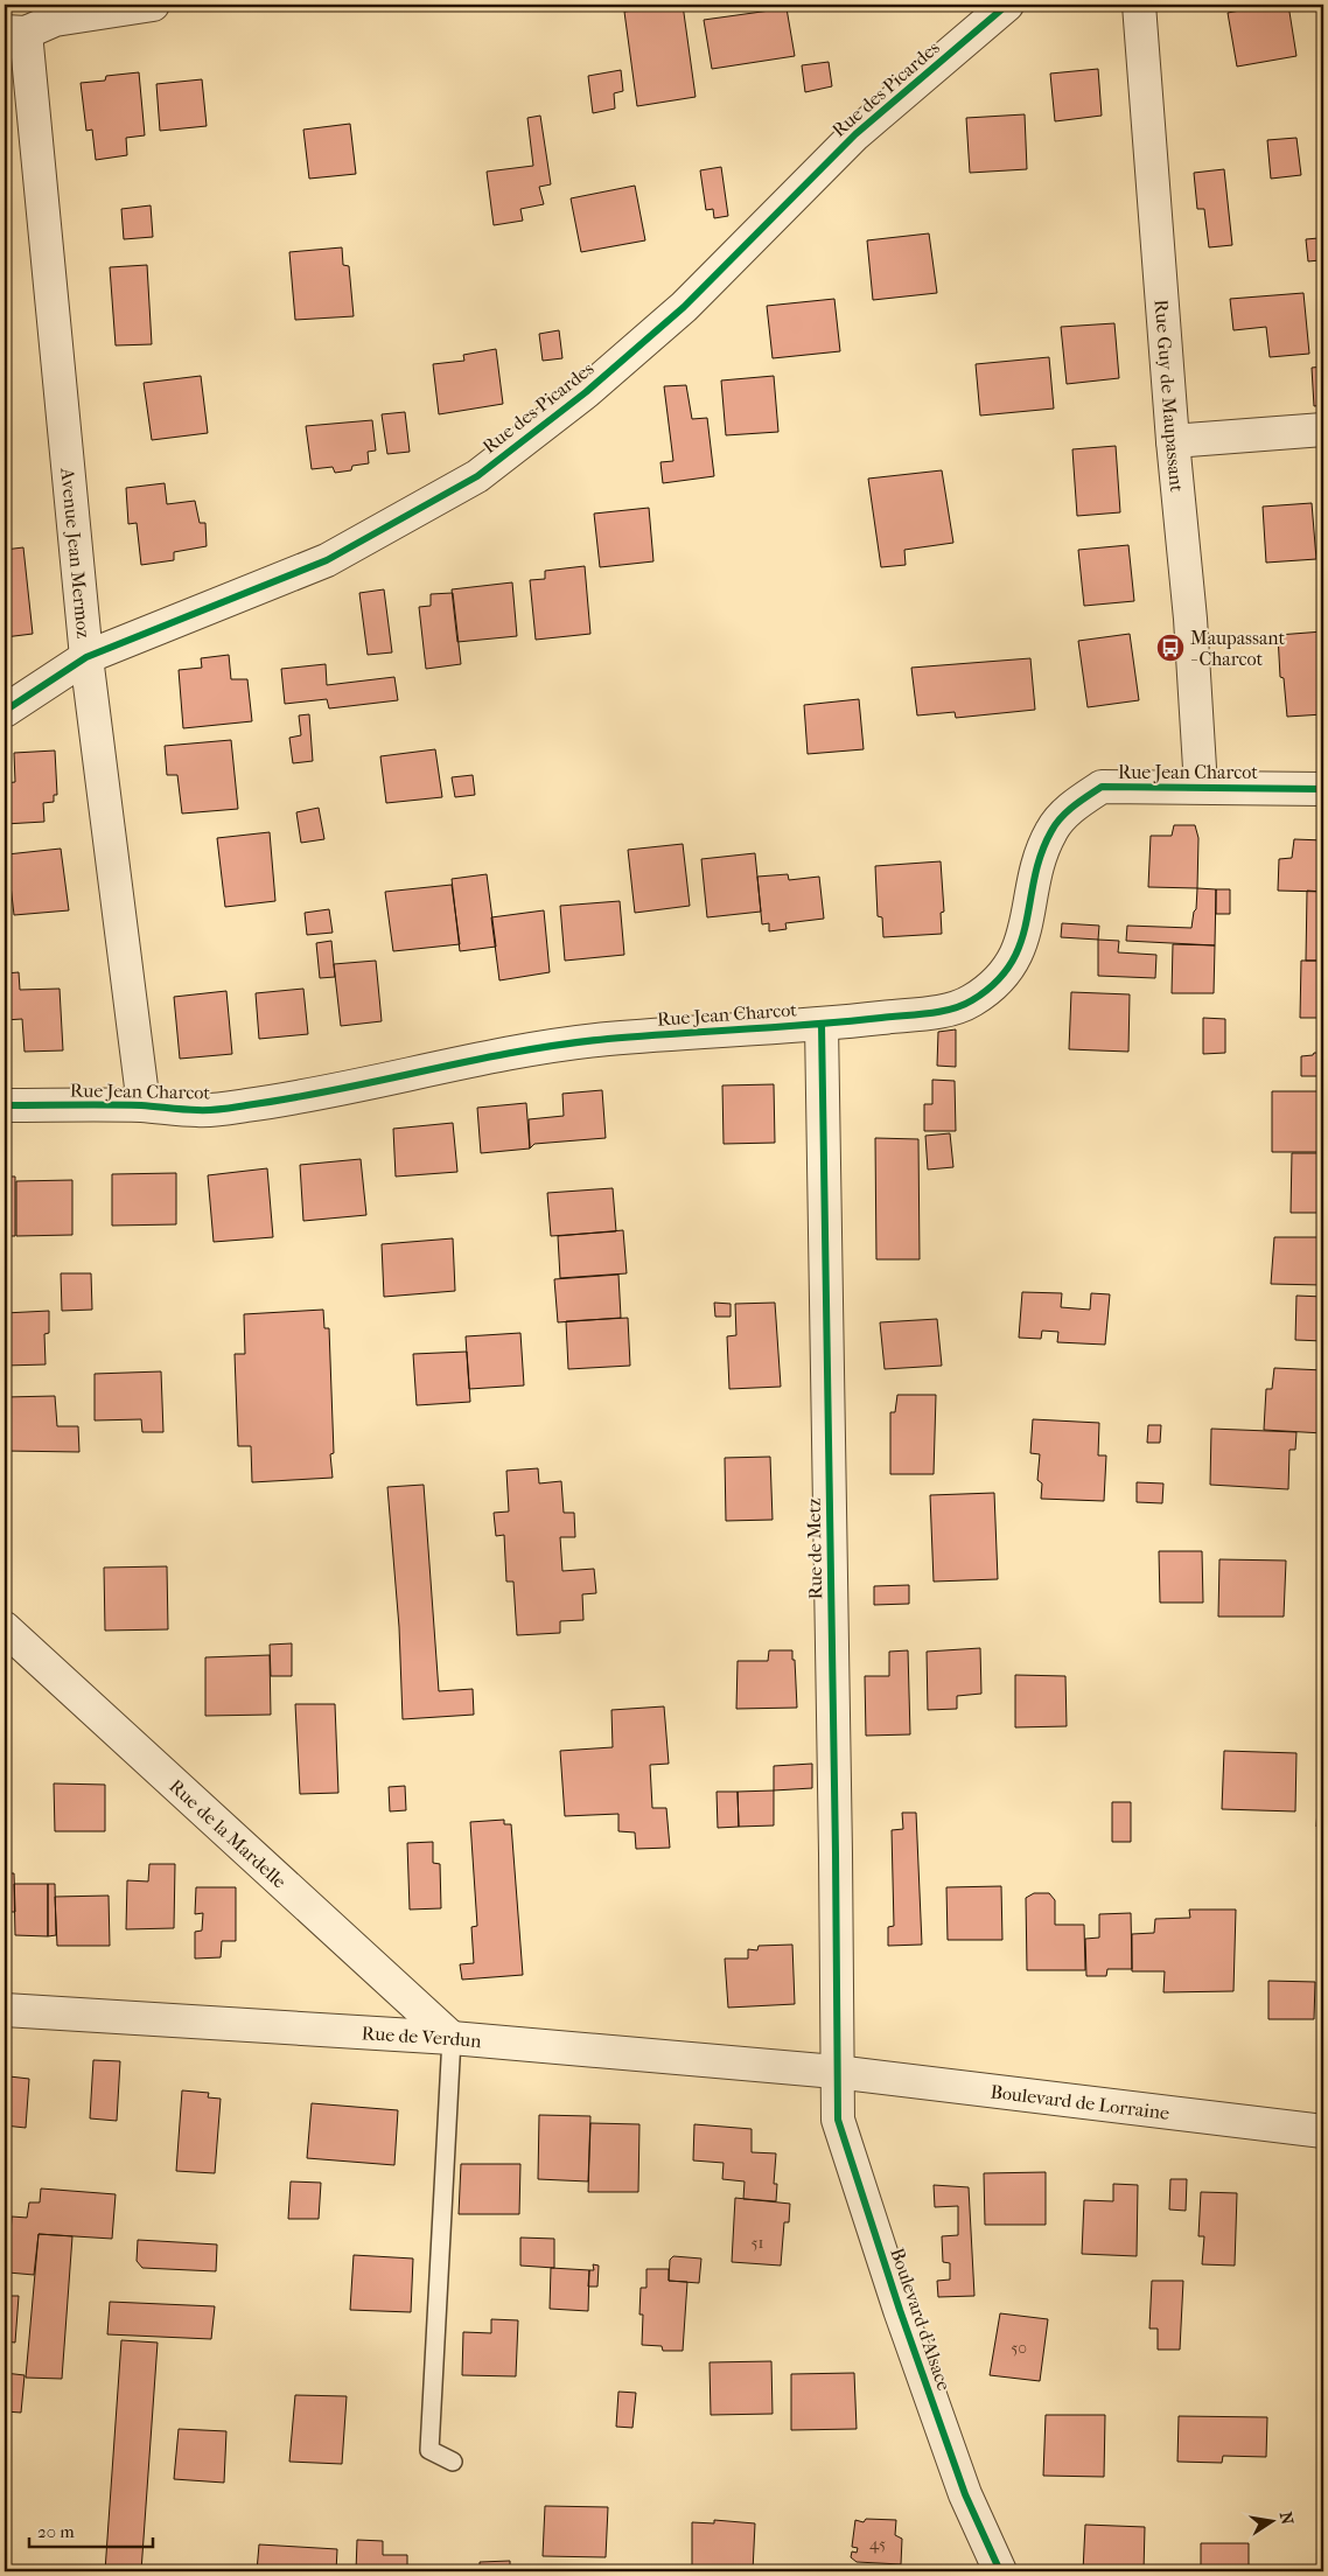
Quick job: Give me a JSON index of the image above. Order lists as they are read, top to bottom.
{
  "streets": {
    "street": [
      "Rue des Picardes",
      "Rue Guy de Maupassant",
      "Avenue Jean Mermoz",
      "Rue Jean Charcot",
      "Rue de Metz",
      "Rue de la Mardelle",
      "Rue de Verdun",
      "Boulevard de Lorraine",
      "Boulevard d'Alsace"
    ]
  },
  "crossings": [
    ["Rue des Picardes", "Avenue Jean Mermoz"],
    ["Rue Guy de Maupassant", "Rue Jean Charcot"],
    ["Avenue Jean Mermoz", "Rue Jean Charcot"],
    ["Rue Jean Charcot", "Rue de Metz"],
    ["Rue de Metz", "Rue de Verdun"],
    ["Rue de Metz", "Boulevard de Lorraine"],
    ["Rue de Metz", "Boulevard d'Alsace"],
    ["Rue de la Mardelle", "Rue de Verdun"],
    ["Rue de Verdun", "Boulevard de Lorraine"],
    ["Rue de Verdun", "Boulevard d'Alsace"],
    ["Boulevard de Lorraine", "Boulevard d'Alsace"]
  ],
  "places": {
    "bus stop": ["Maupassant - Charcot"]
  },
  "house_numbers": ["51", "50", "45"],
  "scale_bar": "20 m",
  "north": "right"
}
